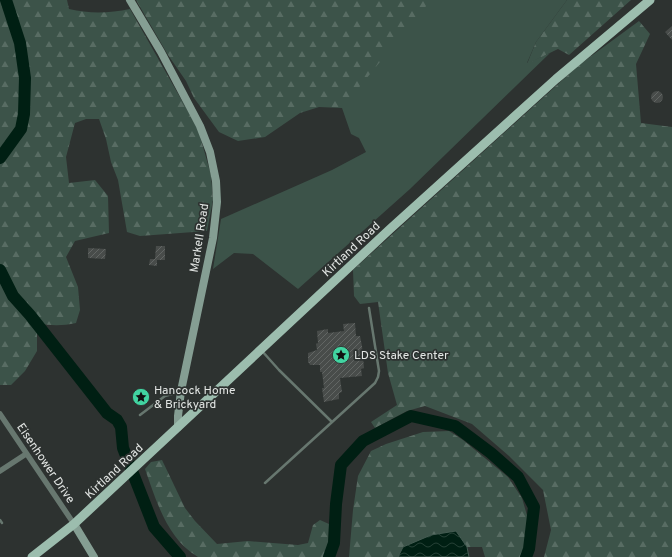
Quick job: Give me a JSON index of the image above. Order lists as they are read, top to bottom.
{
  "streets": {
    "main road": ["Kirtland Road"],
    "street": ["Markell Road", "Eisenhower Drive"]
  },
  "crossings": [
    ["Markell Road", "Kirtland Road"],
    ["Kirtland Road", "Eisenhower Drive"]
  ],
  "places": {
    "place": ["LDS Stake Center", "Hancock Home & Brickyard"]
  }
}
